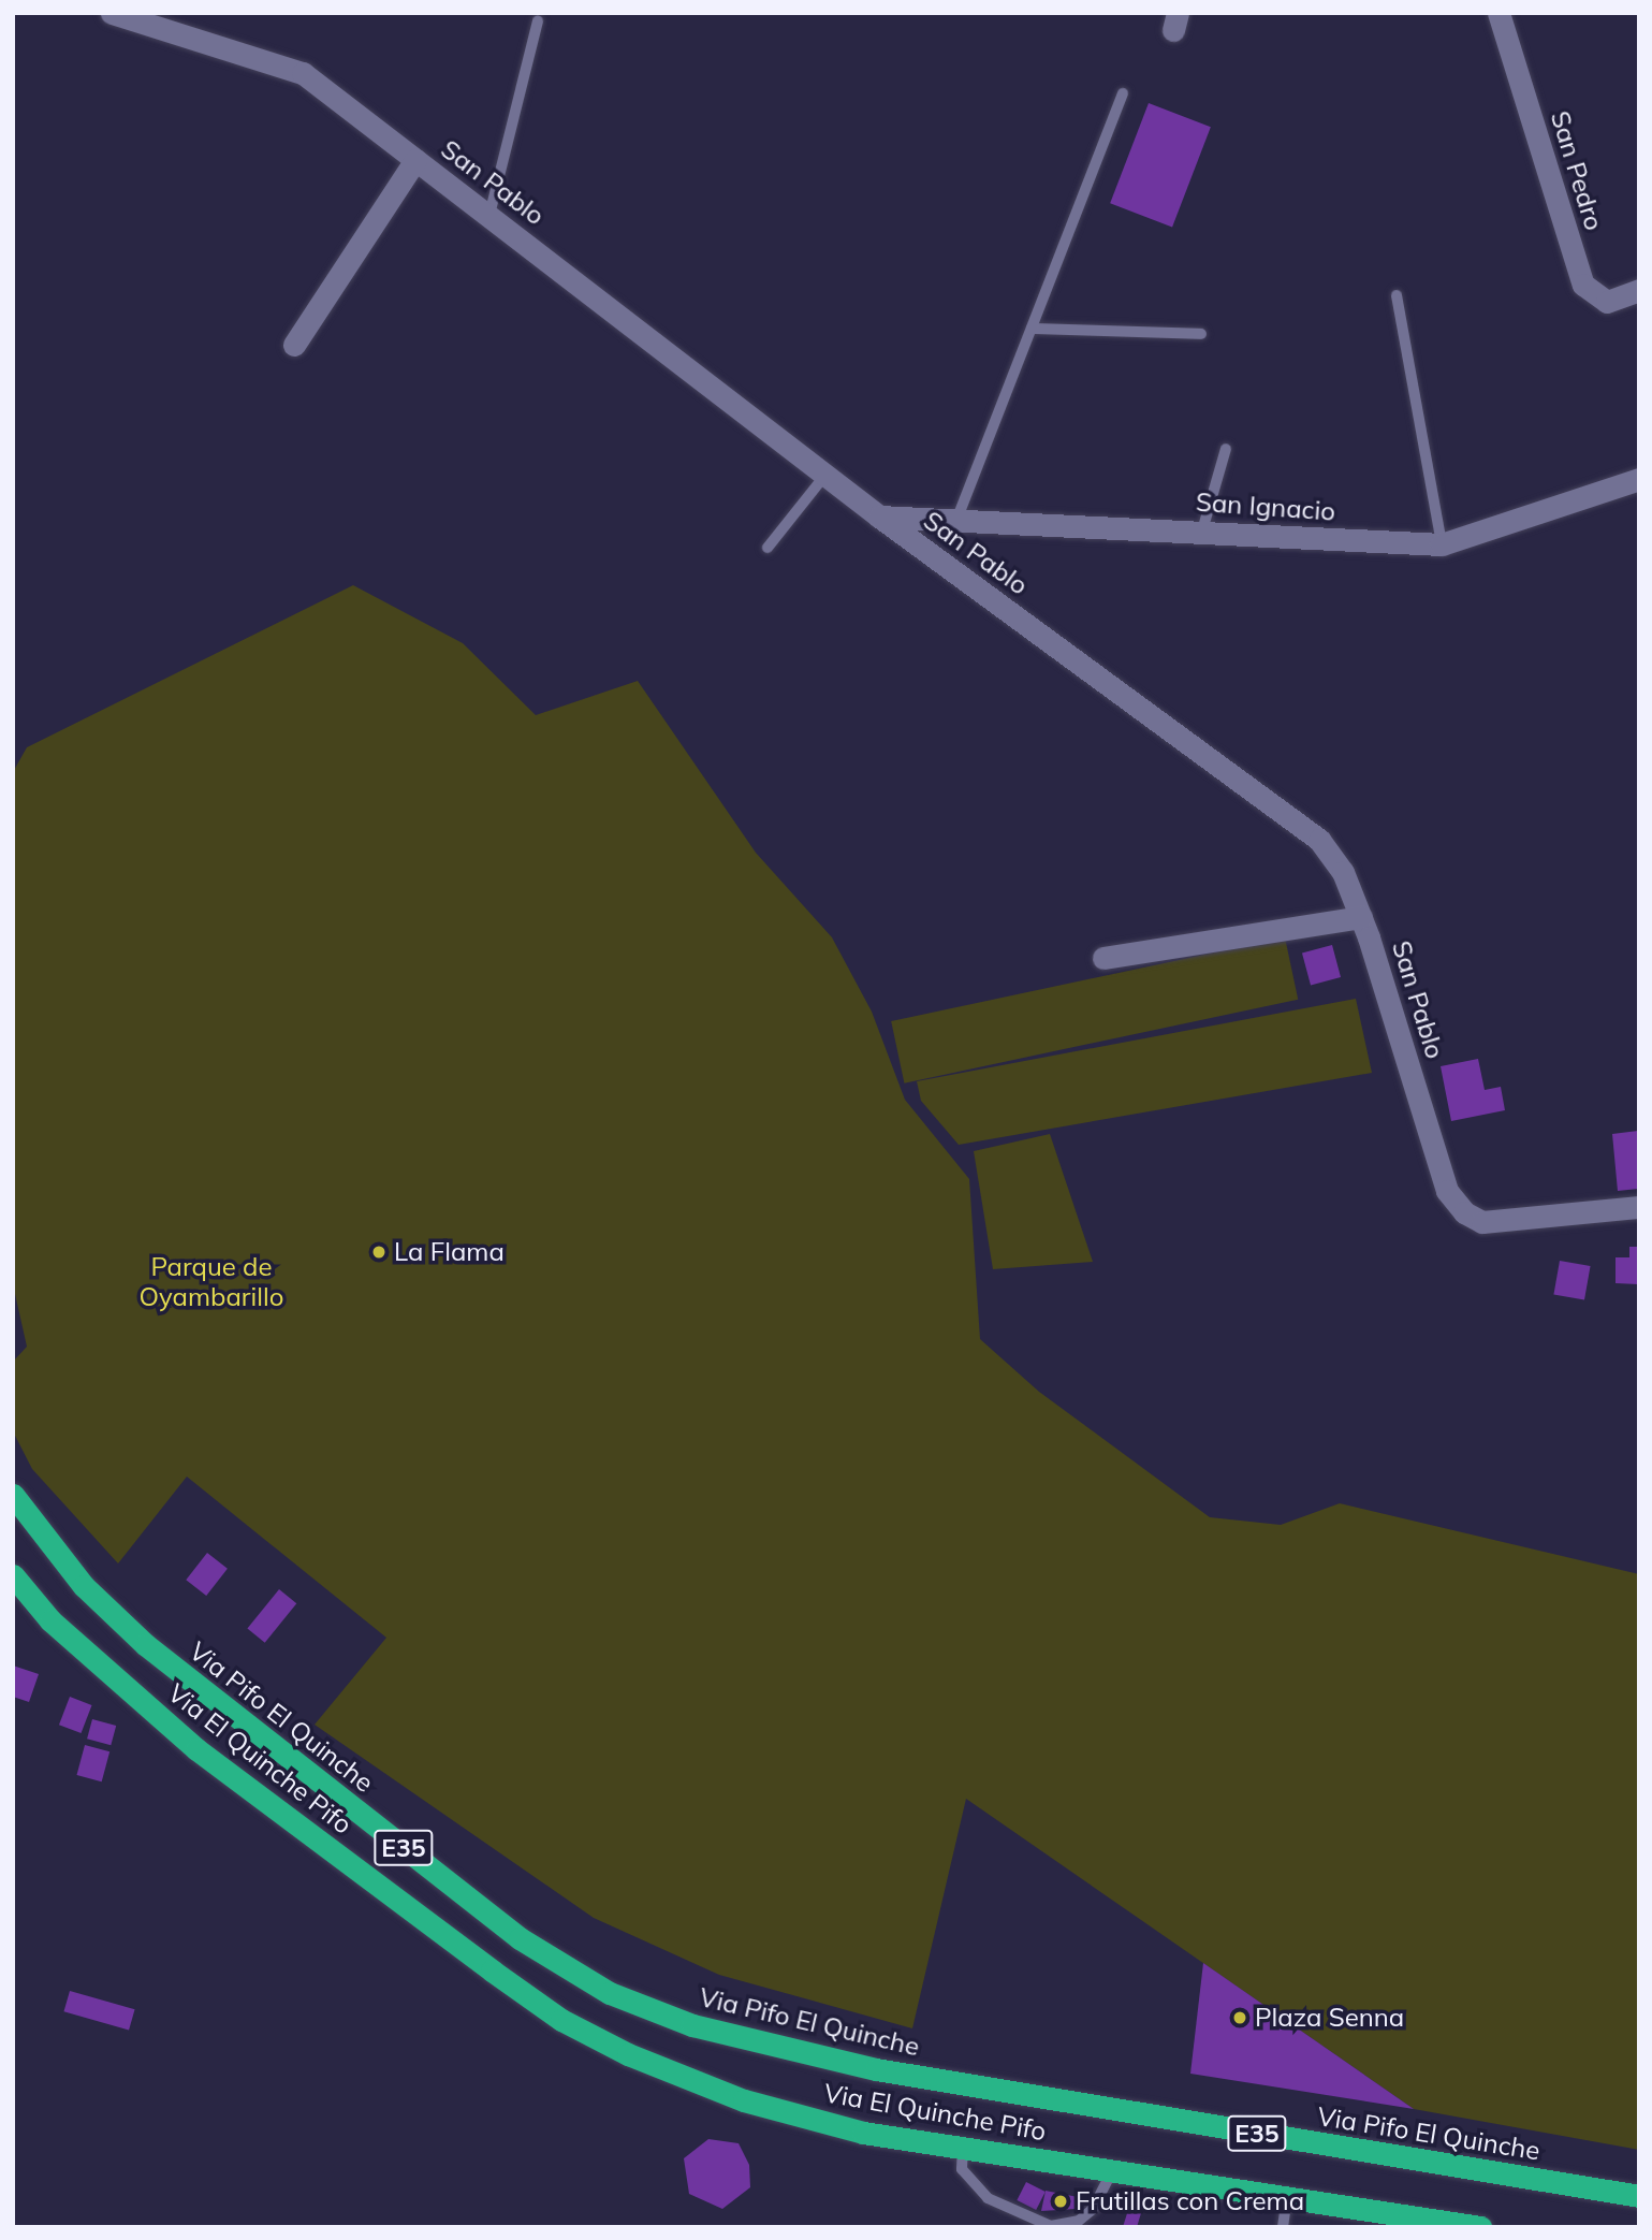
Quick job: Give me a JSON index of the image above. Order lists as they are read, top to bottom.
{
  "streets": {
    "highway": ["Via Pifo El Quinche", "Via El Quinche Pifo", "E35"],
    "street": ["San Pedro", "San Pablo", "San Ignacio"]
  },
  "crossings": [
    ["San Pablo", "San Ignacio"]
  ],
  "parks": ["Parque de Oyambarillo"],
  "places": ["La Flama", "Plaza Senna", "Frutillas con Crema"]
}
